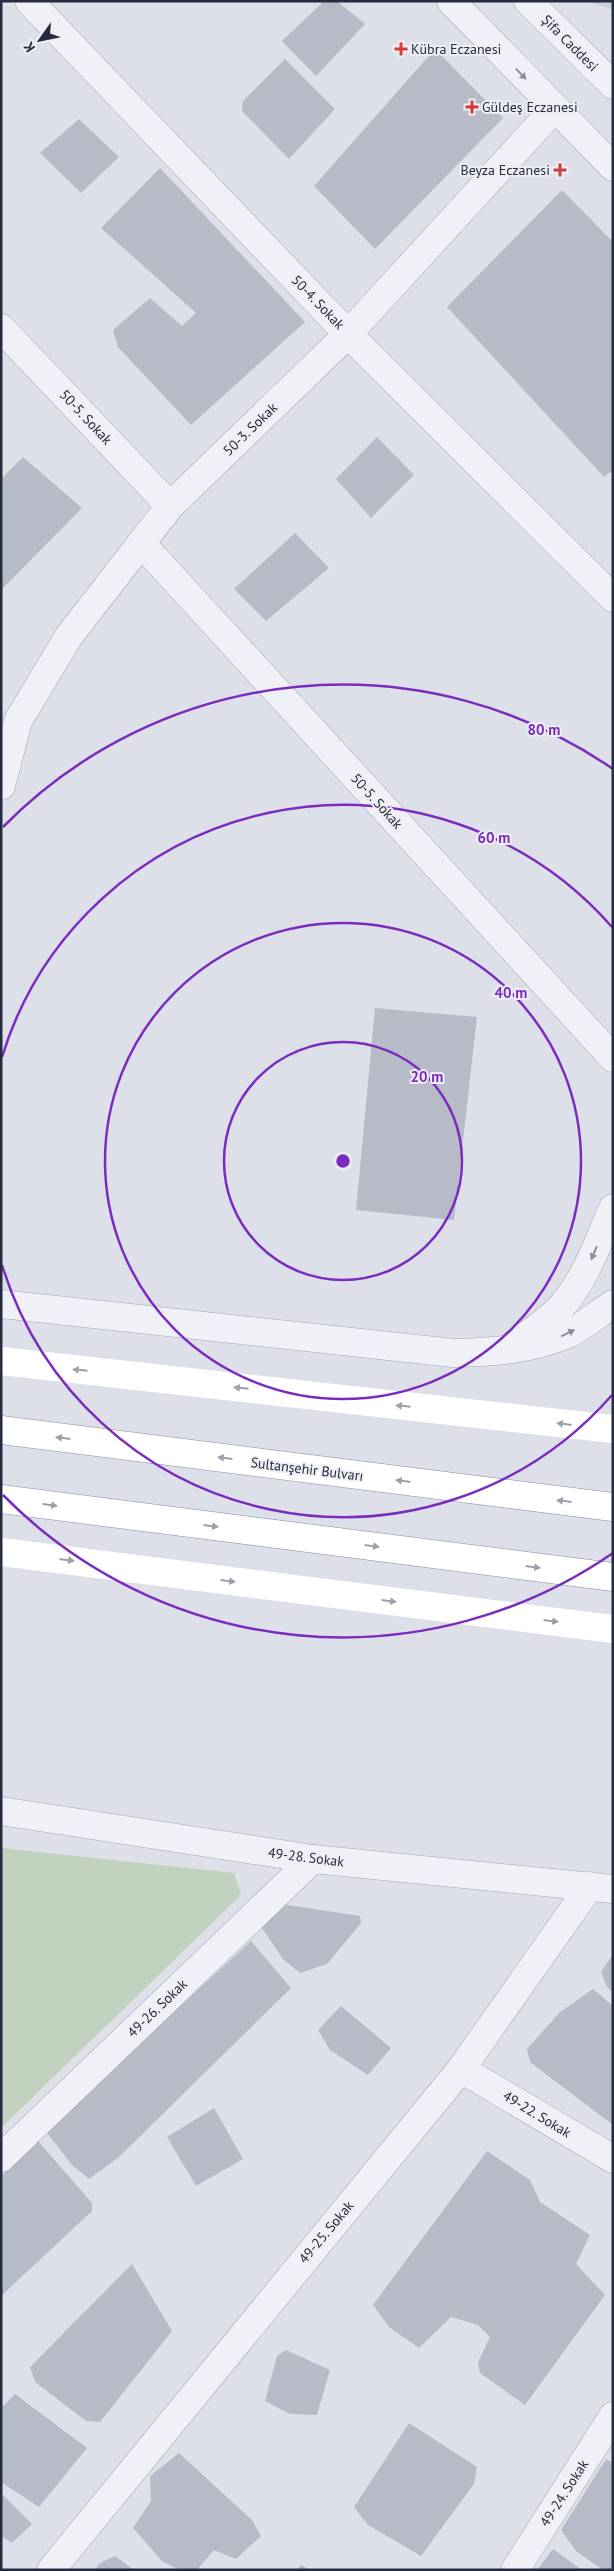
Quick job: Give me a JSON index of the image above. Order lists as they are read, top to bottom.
{
  "streets": {
    "main road": ["Sultanşehir Bulvarı"],
    "street": [
      "Şifa Caddesi",
      "50-4. Sokak",
      "50-5. Sokak",
      "50-3. Sokak",
      "49-28. Sokak",
      "49-26. Sokak",
      "49-22. Sokak",
      "49-25. Sokak",
      "49-24. Sokak"
    ]
  },
  "crossings": [
    ["50-4. Sokak", "50-3. Sokak"],
    ["50-5. Sokak", "50-3. Sokak"],
    ["49-28. Sokak", "49-26. Sokak"],
    ["49-28. Sokak", "49-25. Sokak"],
    ["49-22. Sokak", "49-25. Sokak"]
  ],
  "places": {
    "health": ["Kübra Eczanesi", "Güldeş Eczanesi", "Beyza Eczanesi"]
  },
  "north": "bottom left",
  "rings": [
    "80 m",
    "60 m",
    "40 m",
    "20 m"
  ]
}
